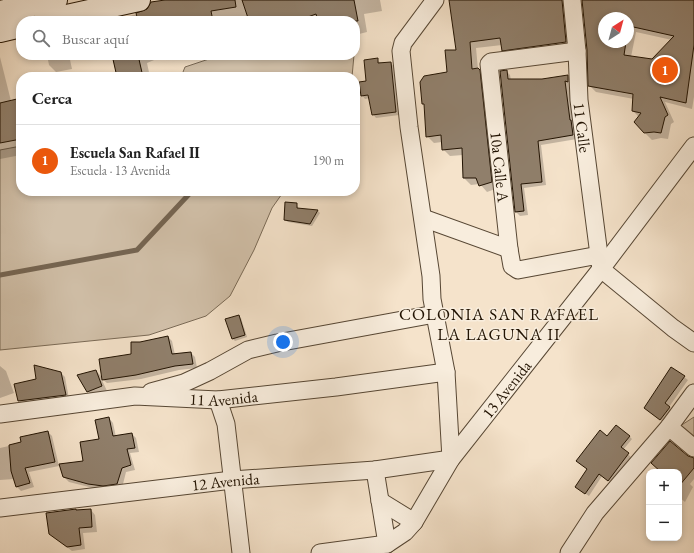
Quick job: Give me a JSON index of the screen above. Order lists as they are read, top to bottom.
{
  "streets": {
    "street": [
      "11 Calle",
      "10a Calle A",
      "13 Avenida",
      "11 Avenida",
      "12 Avenida"
    ]
  },
  "crossings": [
    ["11 Calle", "10a Calle A"],
    ["11 Calle", "13 Avenida"],
    ["10a Calle A", "13 Avenida"],
    ["13 Avenida", "12 Avenida"]
  ],
  "districts": ["COLONIA SAN RAFAEL LA LAGUNA II"],
  "north": "top right",
  "page": {
    "search": "Buscar aquí",
    "pins": "1",
    "heading": "Cerca",
    "list": [
      {
        "mark": "1",
        "name": "Escuela San Rafael II",
        "note": "Escuela · 13 Avenida",
        "value": "190 m"
      }
    ],
    "map_buttons": ["+", "−"]
  }
}
